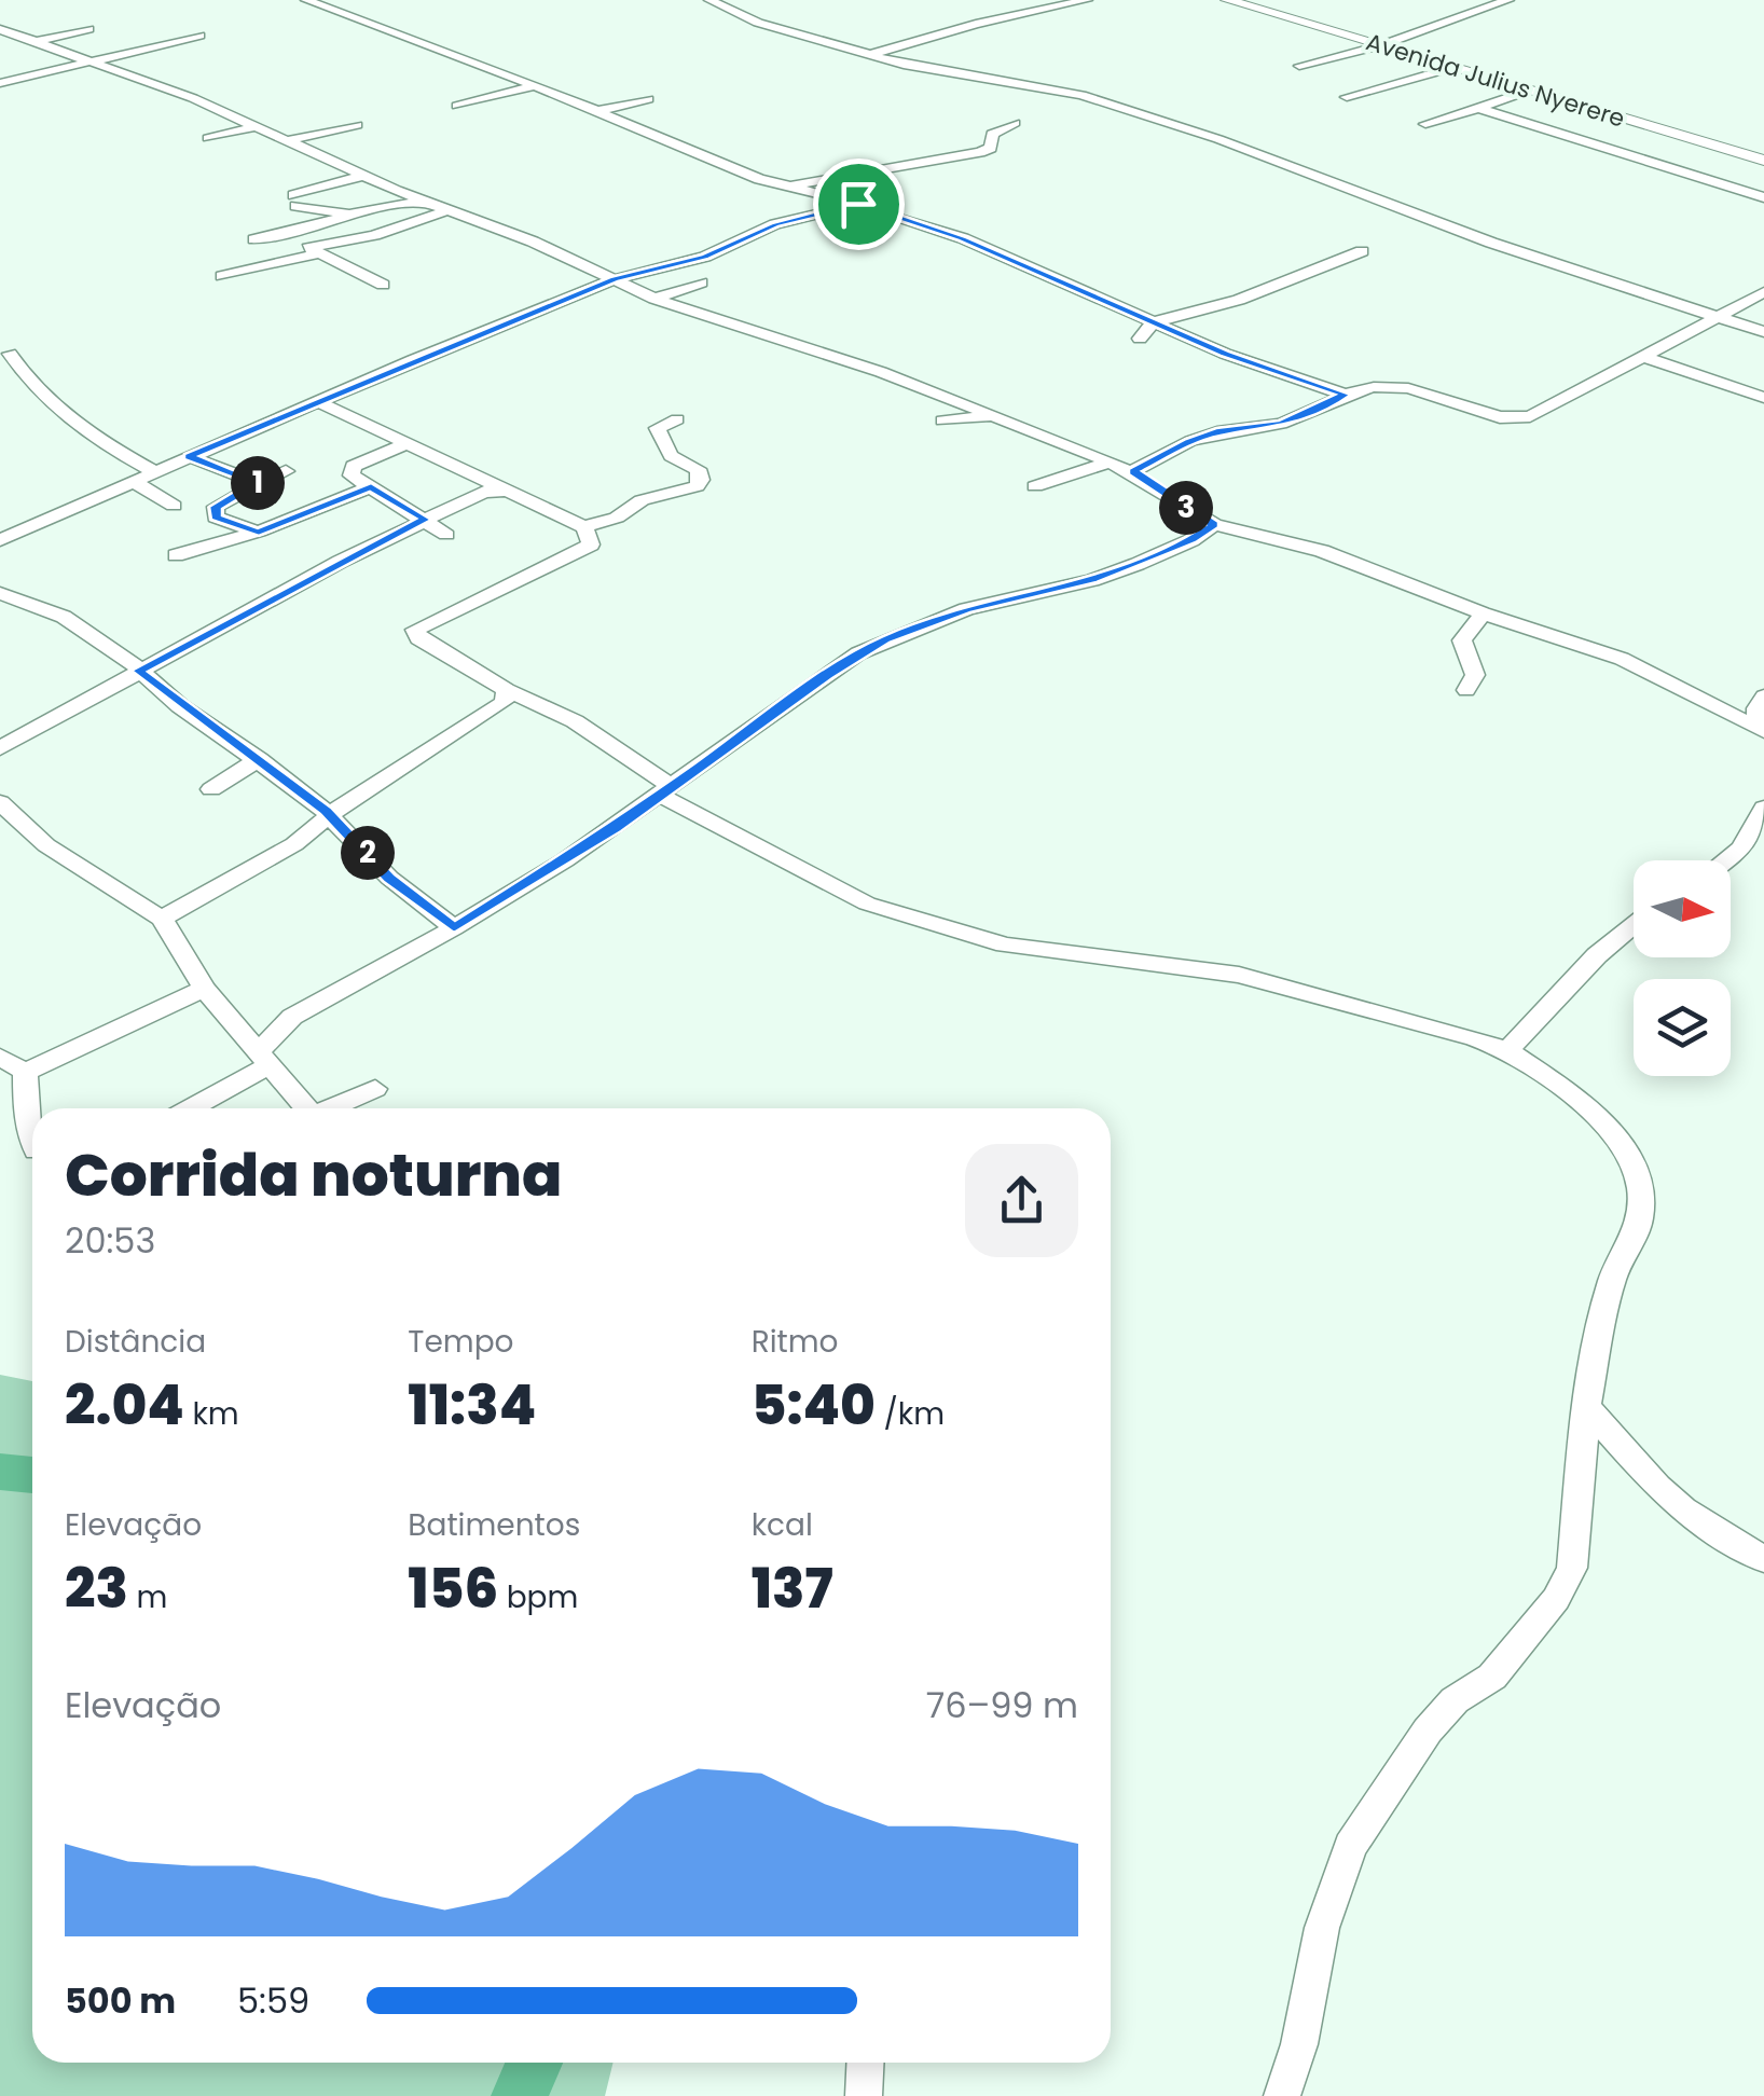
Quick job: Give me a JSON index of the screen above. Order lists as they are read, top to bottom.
{
  "streets": {
    "street": ["Avenida Julius Nyerere"]
  },
  "north": "right",
  "page": {
    "pins": ["1", "3", "2"],
    "heading": ["Corrida noturna", "20:53"],
    "stats": [
      ["Distância", "2.04 km"],
      ["Tempo", "11:34"],
      ["Ritmo", "5:40 /km"],
      ["Elevação", "23 m"],
      ["Batimentos", "156 bpm"],
      ["kcal", "137"]
    ],
    "chart": ["Elevação", "76–99 m"],
    "list": [
      {
        "name": "500 m",
        "note": "5:59"
      }
    ]
  }
}
